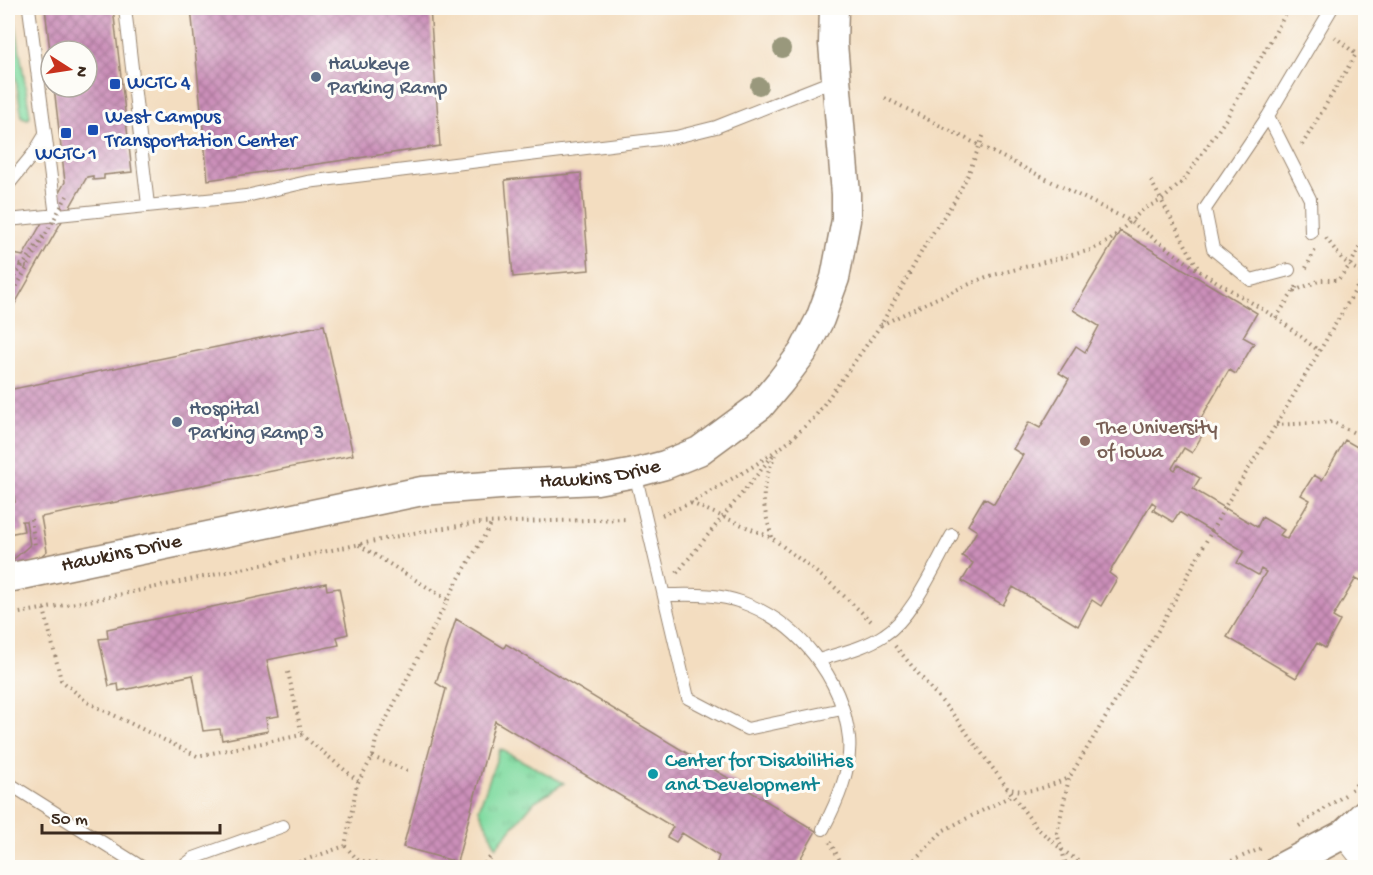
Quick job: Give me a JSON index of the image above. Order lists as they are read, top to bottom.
{
  "streets": {
    "street": ["Hawkins Drive"]
  },
  "places": {
    "other": [
      "Hawkeye Parking Ramp",
      "Hospital Parking Ramp 3",
      "The University of Iowa",
      "Center for Disabilities and Development"
    ],
    "transit": ["WCTC 4", "West Campus Transportation Center", "WCTC 1"]
  },
  "scale_bar": "50 m",
  "north": "right"
}
